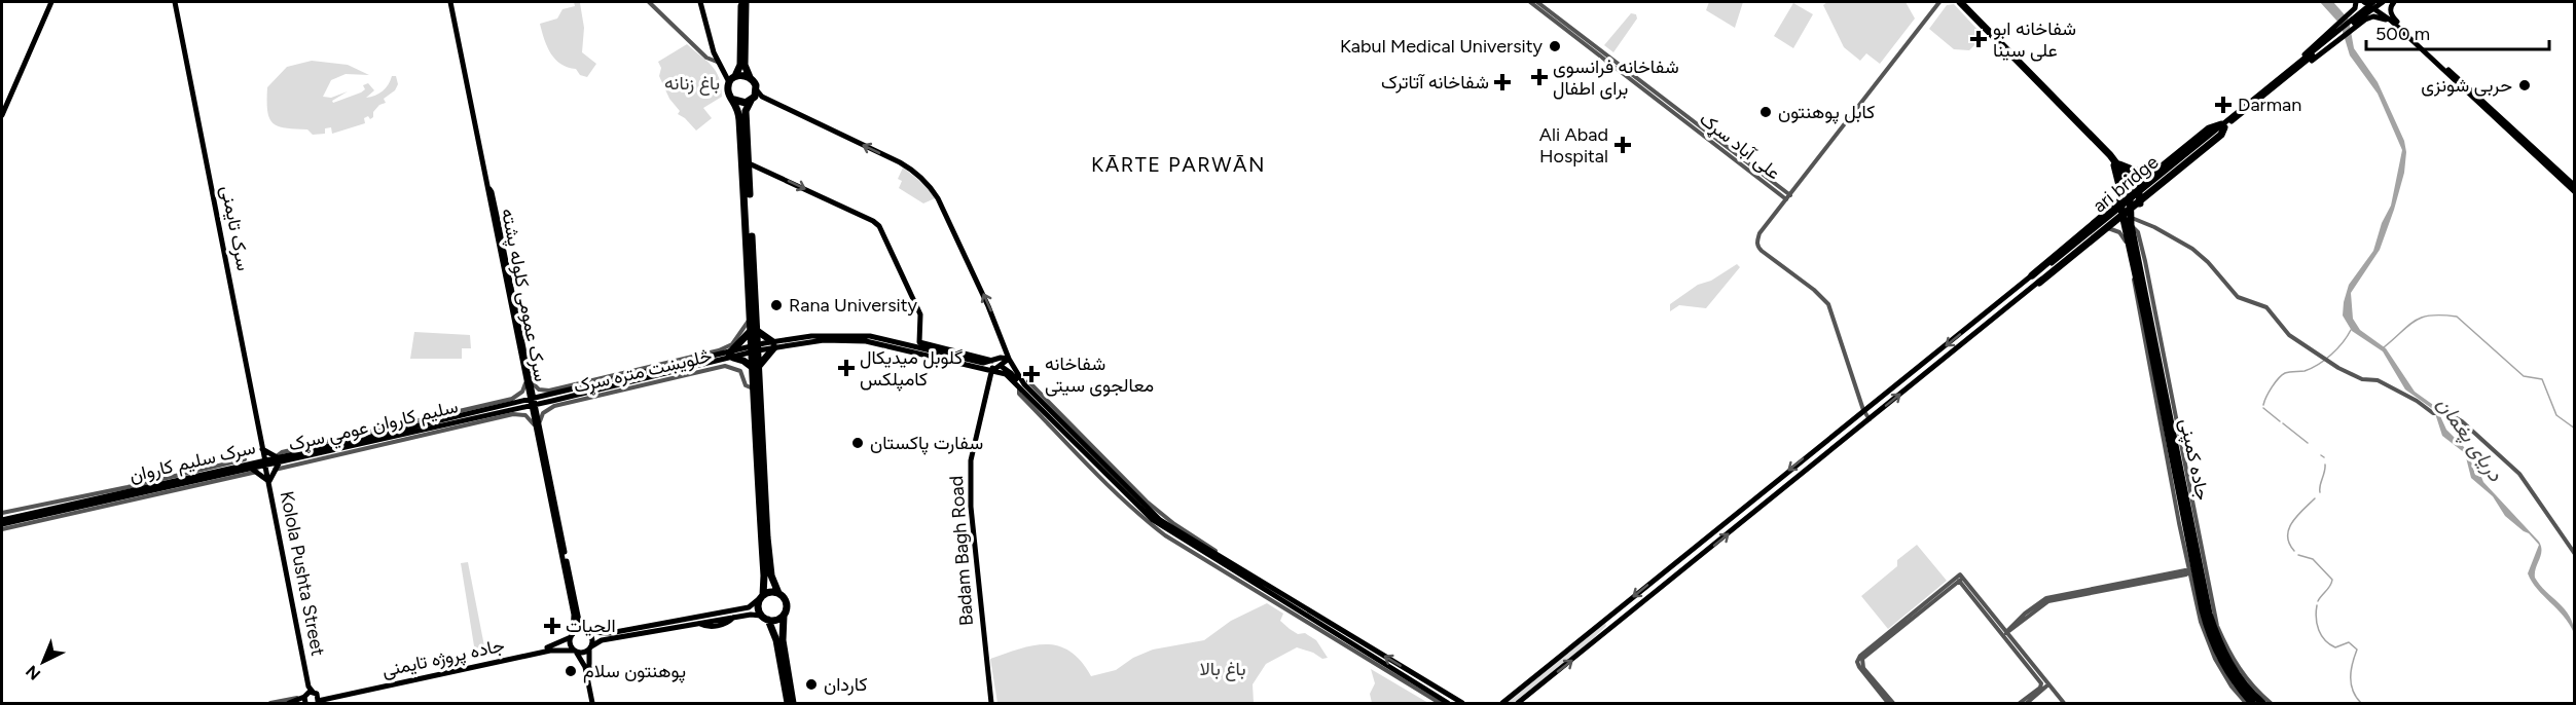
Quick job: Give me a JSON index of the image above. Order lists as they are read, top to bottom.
{
  "streets": {
    "highway": ["جاده کمپنی"],
    "main road": [
      "ari bridge",
      "سرک تایمنی",
      "سرک عمومی کلوله پشته",
      "سلیم کاروان عومي سړک",
      "سرک سلیم کاروان",
      "Badam Bagh Road",
      "Kolola Pushta Street",
      "جاده پروژه تایمنی"
    ],
    "street": ["علی آباد سړک", "څلویښت متره سړک"]
  },
  "crossings": [
    ["سرک تایمنی", "سلیم کاروان عومي سړک"],
    ["سرک تایمنی", "Kolola Pushta Street"],
    ["سرک عمومی کلوله پشته", "څلویښت متره سړک"],
    ["سرک عمومی کلوله پشته", "سلیم کاروان عومي سړک"],
    ["سرک عمومی کلوله پشته", "جاده پروژه تایمنی"],
    ["څلویښت متره سړک", "سلیم کاروان عومي سړک"],
    ["سلیم کاروان عومي سړک", "سرک سلیم کاروان"],
    ["سلیم کاروان عومي سړک", "Kolola Pushta Street"],
    ["Kolola Pushta Street", "جاده پروژه تایمنی"]
  ],
  "districts": ["KĀRTE PARWĀN"],
  "water": ["دریای پغمان"],
  "parks": ["باغ زنانه", "باغ بالا"],
  "places": {
    "health": [
      "شفاخانه ابو علی سینا",
      "شفاخانه فرانسوی برای اطفال",
      "شفاخانه آتاترک",
      "Darman",
      "Ali Abad Hospital",
      "گلوبل میدیکال کامپلکس",
      "شفاخانه معالجوی سیتی",
      "الحیات"
    ],
    "other": [
      "Kabul Medical University",
      "حربی شونزی",
      "کابل پوهنتون",
      "Rana University",
      "سفارت پاکستان",
      "پوهنتون سلام",
      "کاردان"
    ]
  },
  "scale_bar": "500 m",
  "north": "bottom left"
}
